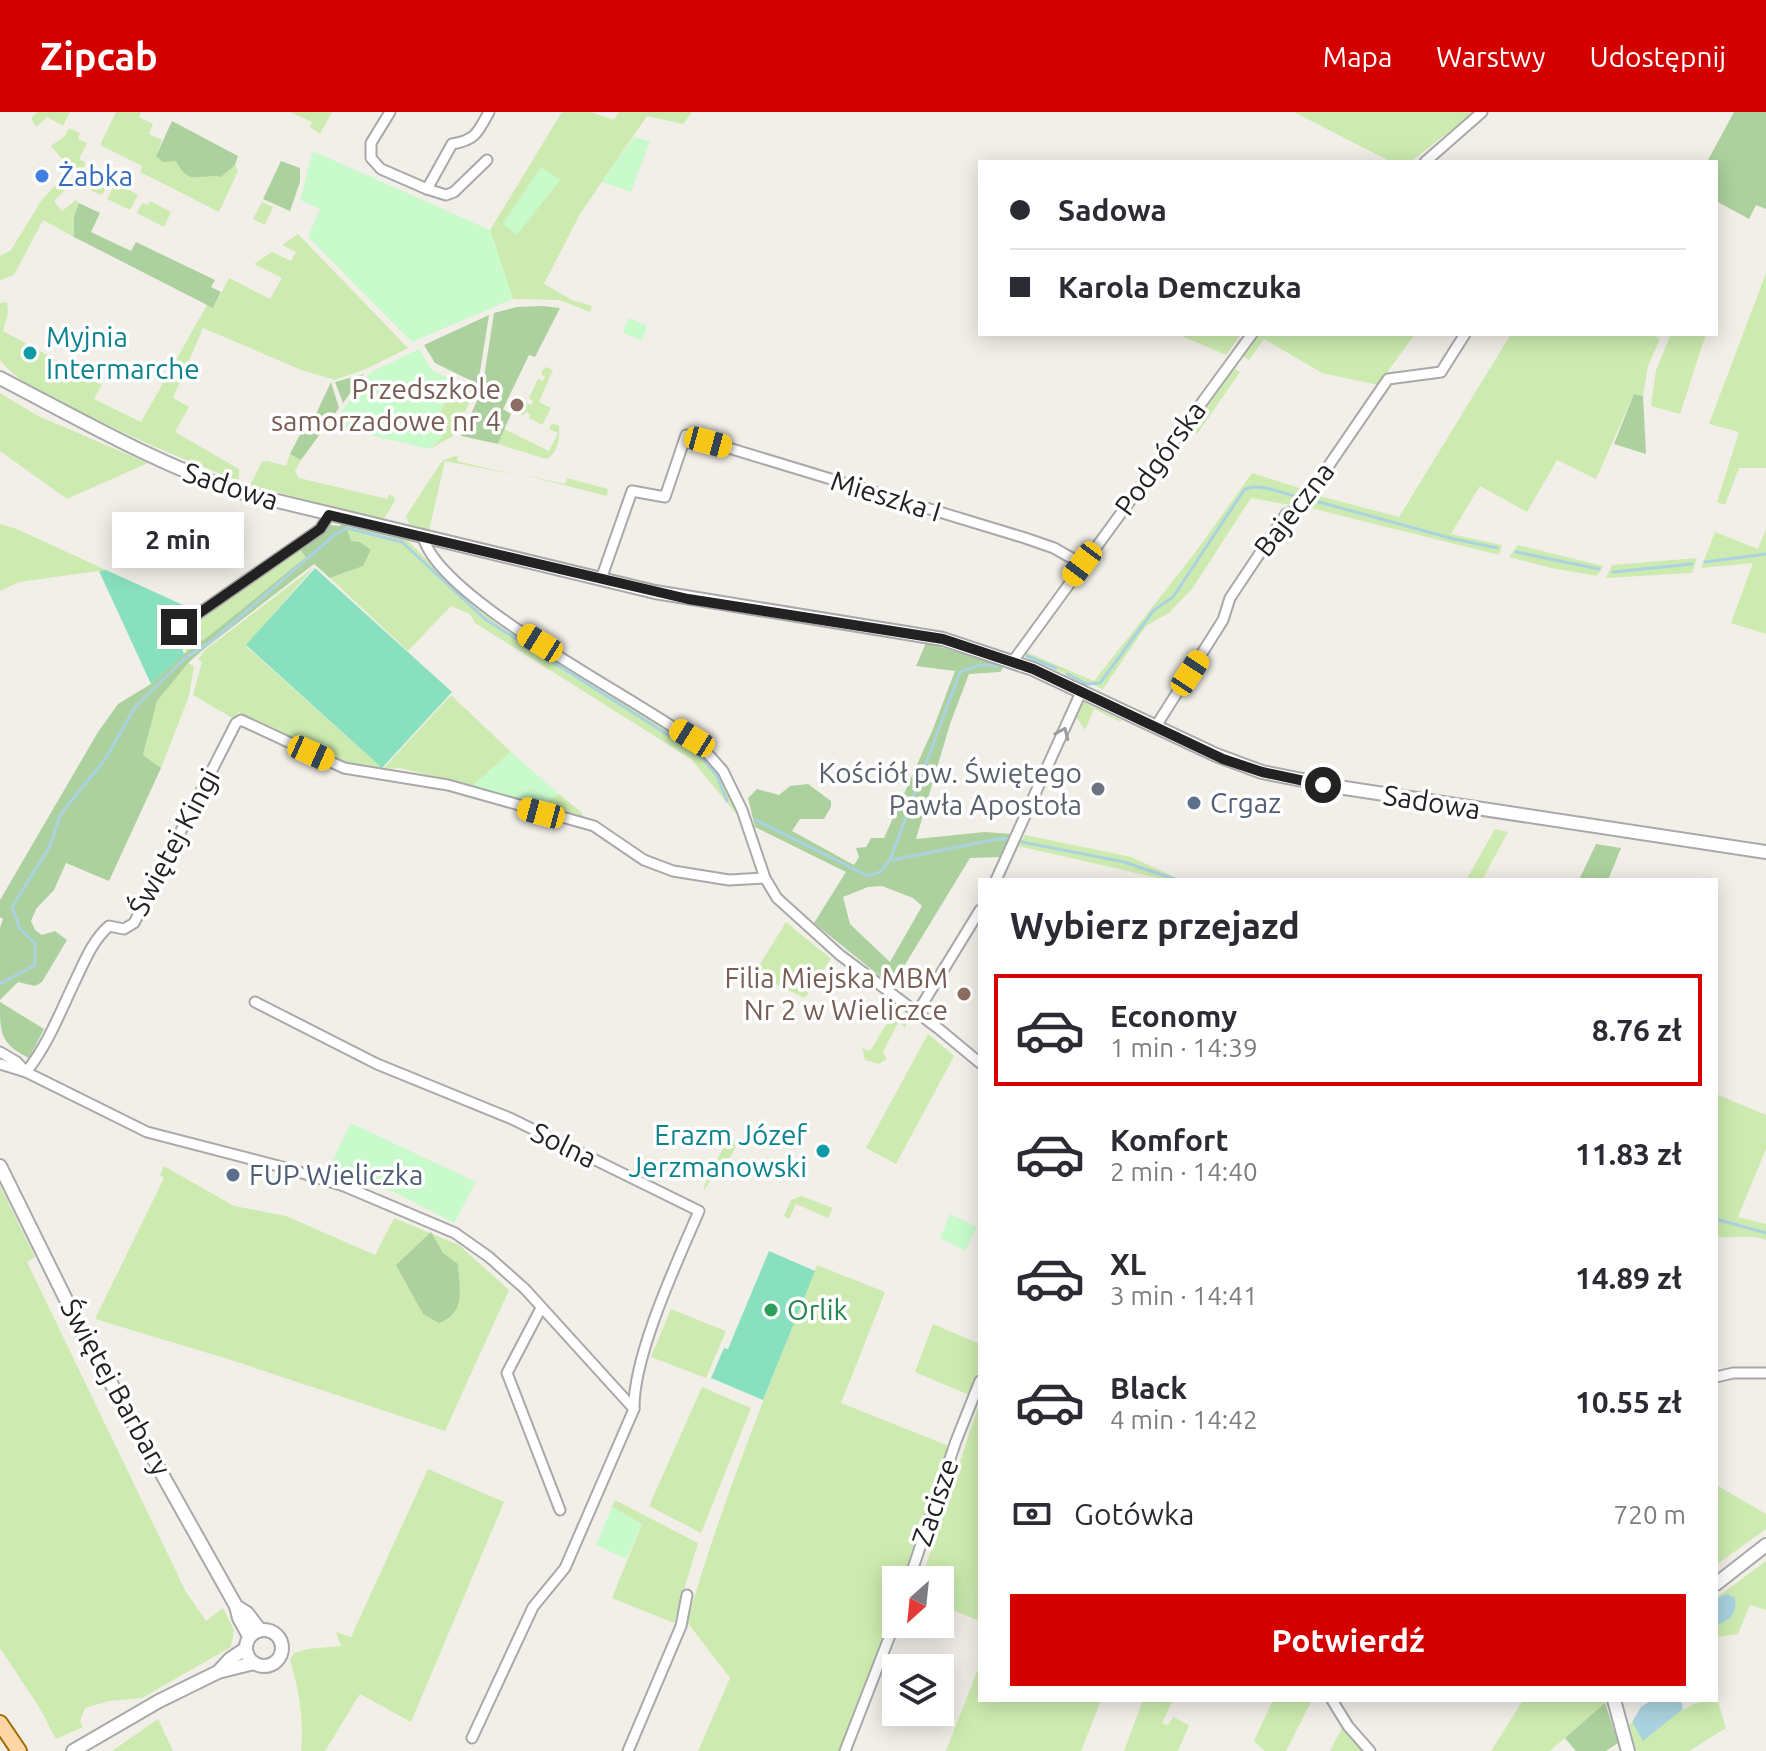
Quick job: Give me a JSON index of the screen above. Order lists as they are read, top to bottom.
{
  "streets": {
    "street": [
      "Podgórska",
      "Sadowa",
      "Mieszka I",
      "Bajeczna",
      "Świętej Kingi",
      "Solna",
      "Świętej Barbary",
      "Zacisze"
    ]
  },
  "crossings": [
    ["Podgórska", "Sadowa"],
    ["Podgórska", "Mieszka I"],
    ["Sadowa", "Mieszka I"],
    ["Sadowa", "Bajeczna"]
  ],
  "places": [
    "Żabka",
    "Myjnia Intermarche",
    "Przedszkole samorzadowe nr 4",
    "Kościół pw. Świętego Pawła Apostoła",
    "Crgaz",
    "Filia Miejska MBM Nr 2 w Wieliczce",
    "Erazm Józef Jerzmanowski",
    "FUP Wieliczka",
    "Orlik"
  ],
  "north": "bottom left",
  "page": {
    "header": "Zipcab",
    "nav": ["Mapa", "Warstwy", "Udostępnij"],
    "banner": ["Sadowa", "Karola Demczuka"],
    "bubble": "2 min",
    "heading": "Wybierz przejazd",
    "list": [
      {
        "name": "Economy",
        "note": "1 min · 14:39",
        "value": "8.76 zł"
      },
      {
        "name": "Komfort",
        "note": "2 min · 14:40",
        "value": "11.83 zł"
      },
      {
        "name": "XL",
        "note": "3 min · 14:41",
        "value": "14.89 zł"
      },
      {
        "name": "Black",
        "note": "4 min · 14:42",
        "value": "10.55 zł"
      }
    ],
    "pay": ["Gotówka", "720 m"],
    "buttons": "Potwierdź"
  }
}
